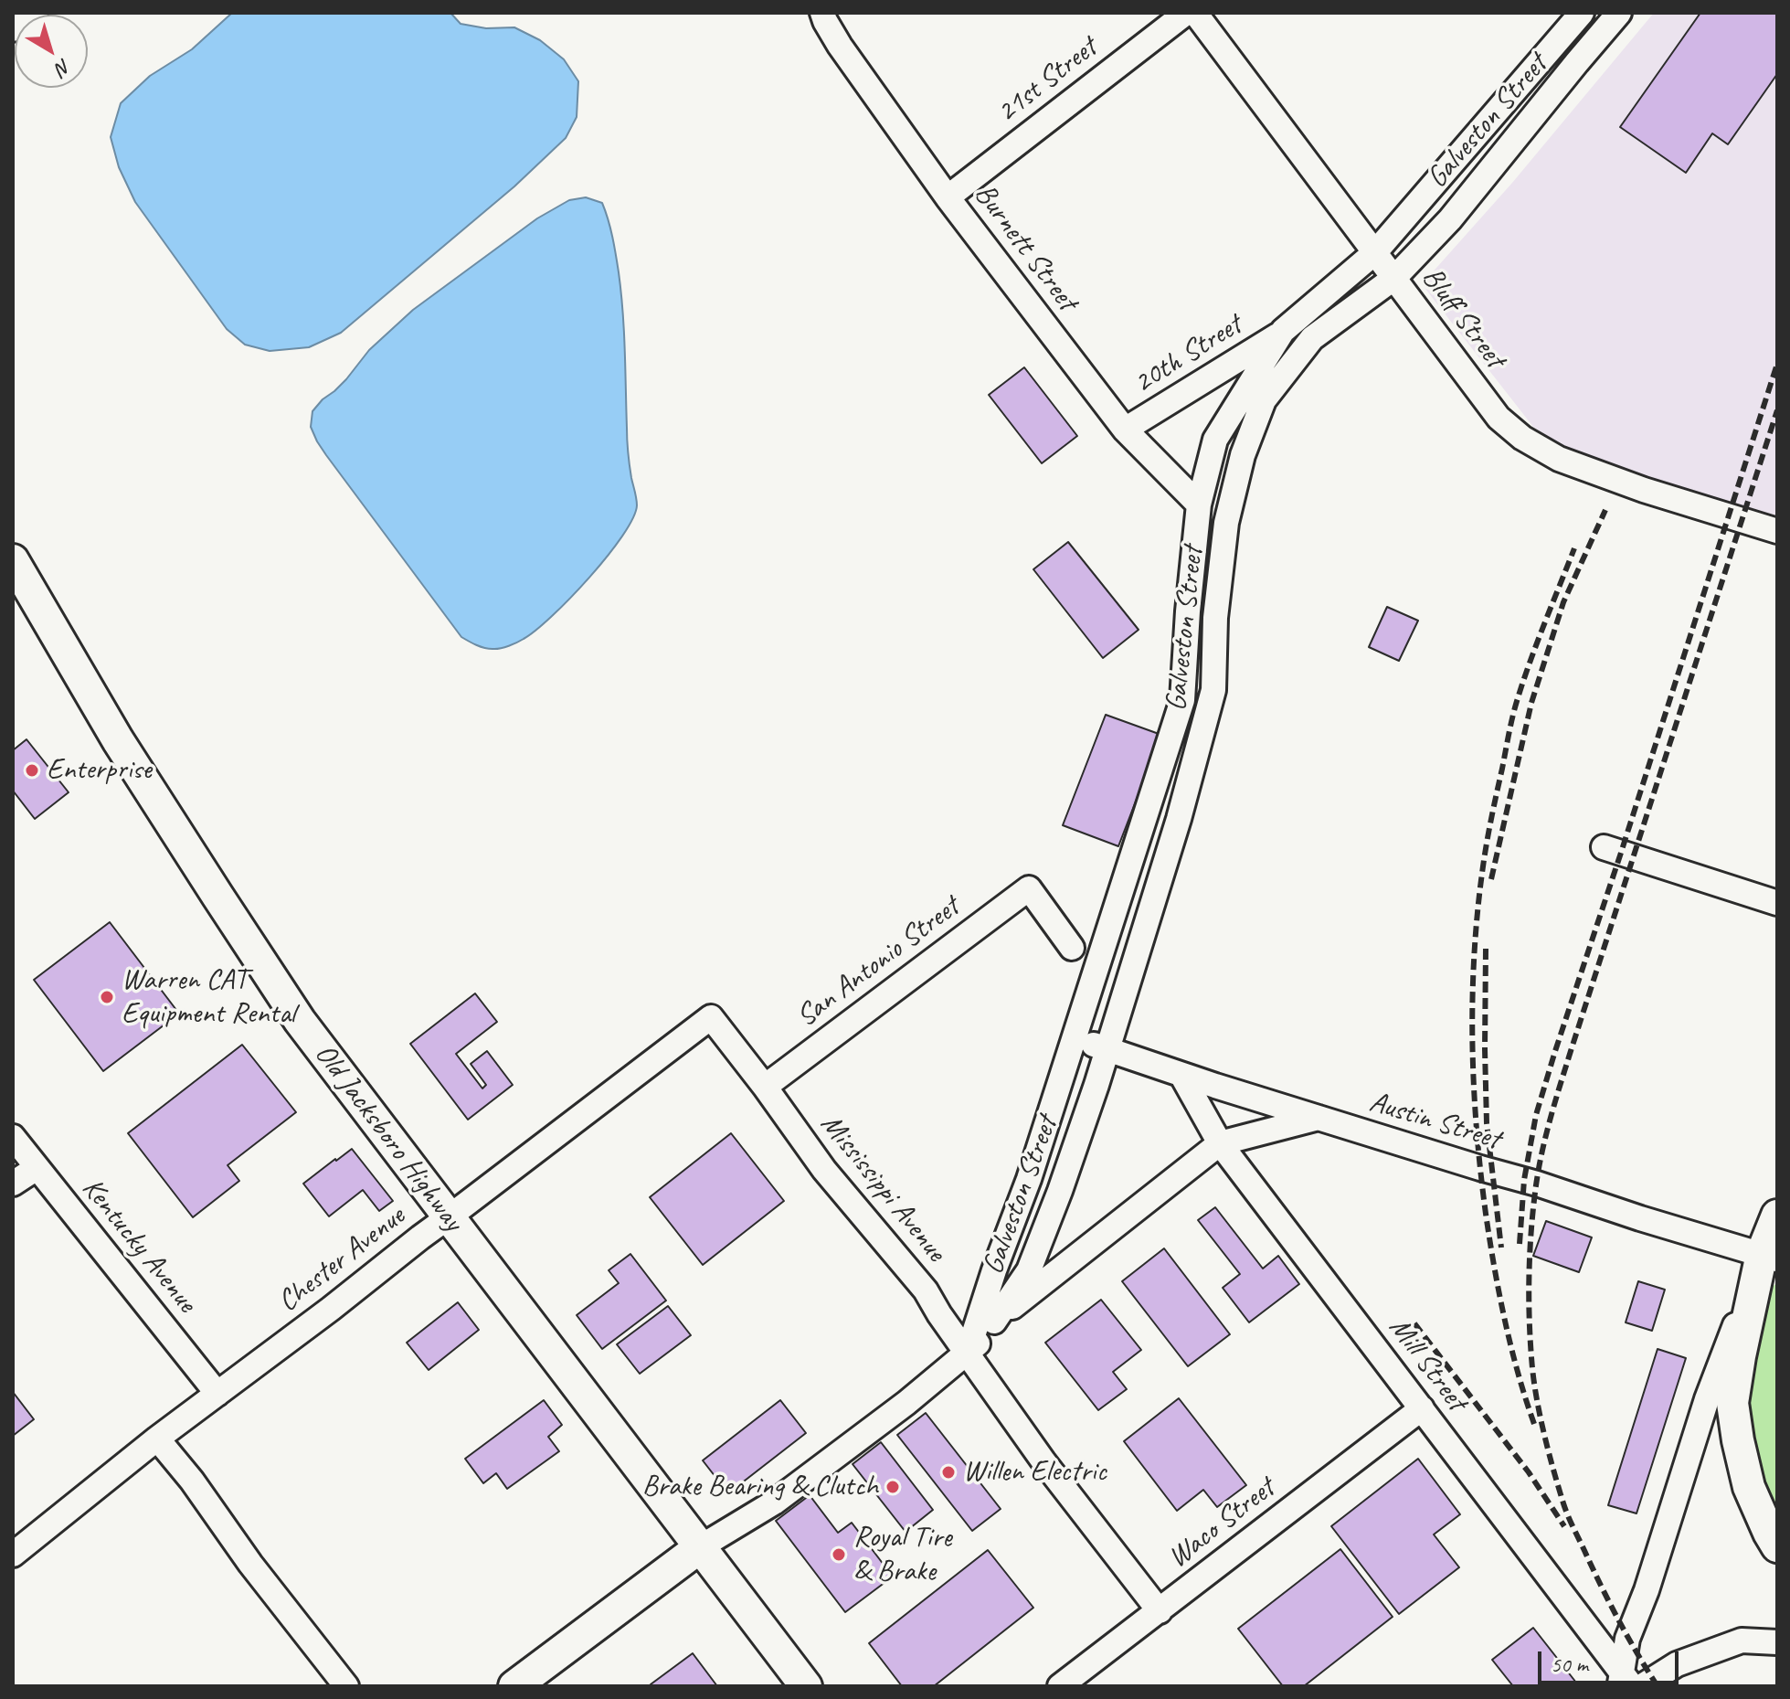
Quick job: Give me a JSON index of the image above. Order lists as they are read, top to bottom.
{
  "streets": {
    "main road": ["Galveston Street", "Old Jacksboro Highway"],
    "street": [
      "21st Street",
      "Burnett Street",
      "Bluff Street",
      "20th Street",
      "San Antonio Street",
      "Austin Street",
      "Mississippi Avenue",
      "Kentucky Avenue",
      "Chester Avenue",
      "Mill Street",
      "Waco Street"
    ]
  },
  "crossings": [
    ["21st Street", "Burnett Street"],
    ["Galveston Street", "Burnett Street"],
    ["Galveston Street", "Bluff Street"],
    ["Galveston Street", "20th Street"],
    ["Galveston Street", "Austin Street"],
    ["Galveston Street", "Old Jacksboro Highway"],
    ["Galveston Street", "Mississippi Avenue"],
    ["Galveston Street", "Mill Street"],
    ["Burnett Street", "20th Street"],
    ["San Antonio Street", "Mississippi Avenue"],
    ["Austin Street", "Mill Street"],
    ["Old Jacksboro Highway", "Chester Avenue"],
    ["Mississippi Avenue", "Chester Avenue"],
    ["Mississippi Avenue", "Waco Street"],
    ["Kentucky Avenue", "Chester Avenue"],
    ["Mill Street", "Waco Street"]
  ],
  "places": [
    "Enterprise",
    "Warren CAT Equipment Rental",
    "Willen Electric",
    "Brake Bearing & Clutch",
    "Royal Tire & Brake"
  ],
  "scale_bar": "50 m",
  "north": "bottom right"
}
